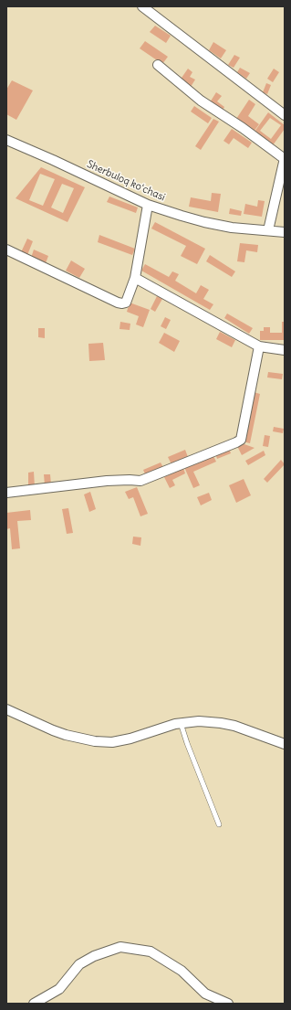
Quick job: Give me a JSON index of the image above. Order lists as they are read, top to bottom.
{
  "streets": {
    "street": ["Sherbuloq koʻchasi"]
  }
}
